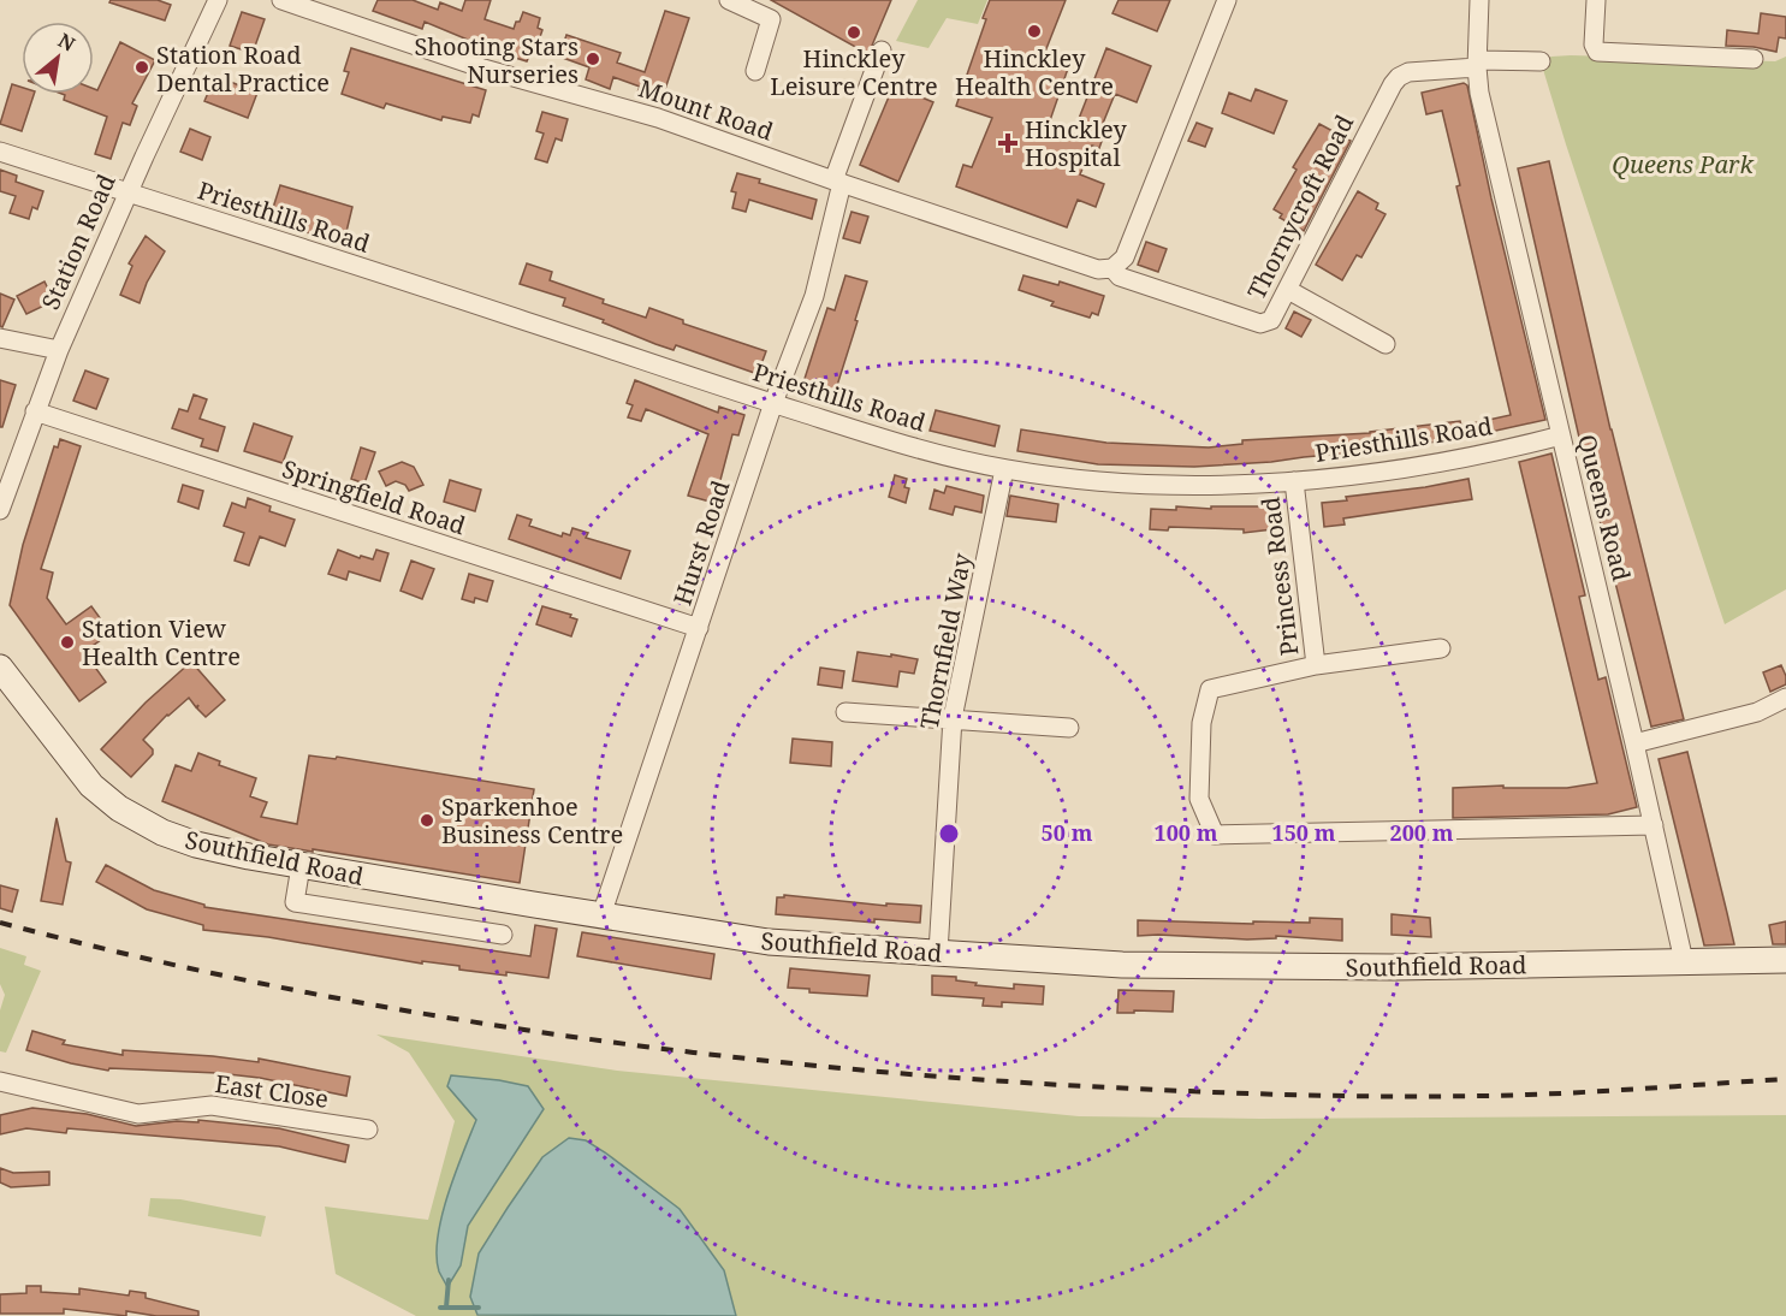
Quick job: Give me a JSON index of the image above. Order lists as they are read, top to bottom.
{
  "streets": {
    "main road": ["Southfield Road"],
    "street": [
      "Mount Road",
      "Thornycroft Road",
      "Priesthills Road",
      "Station Road",
      "Springfield Road",
      "Queens Road",
      "Hurst Road",
      "Princess Road",
      "Thornfield Way",
      "East Close"
    ]
  },
  "crossings": [
    ["Mount Road", "Thornycroft Road"],
    ["Mount Road", "Hurst Road"],
    ["Thornycroft Road", "Queens Road"],
    ["Priesthills Road", "Station Road"],
    ["Priesthills Road", "Queens Road"],
    ["Priesthills Road", "Hurst Road"],
    ["Priesthills Road", "Princess Road"],
    ["Priesthills Road", "Thornfield Way"],
    ["Station Road", "Springfield Road"],
    ["Springfield Road", "Hurst Road"],
    ["Queens Road", "Princess Road"],
    ["Queens Road", "Southfield Road"],
    ["Hurst Road", "Southfield Road"],
    ["Thornfield Way", "Southfield Road"]
  ],
  "parks": ["Queens Park"],
  "places": {
    "other": [
      "Hinckley Health Centre",
      "Hinckley Leisure Centre",
      "Shooting Stars Nurseries",
      "Station Road Dental Practice",
      "Station View Health Centre",
      "Sparkenhoe Business Centre"
    ],
    "health": ["Hinckley Hospital"]
  },
  "north": "top right",
  "rings": [
    "50 m",
    "100 m",
    "150 m",
    "200 m"
  ]
}
